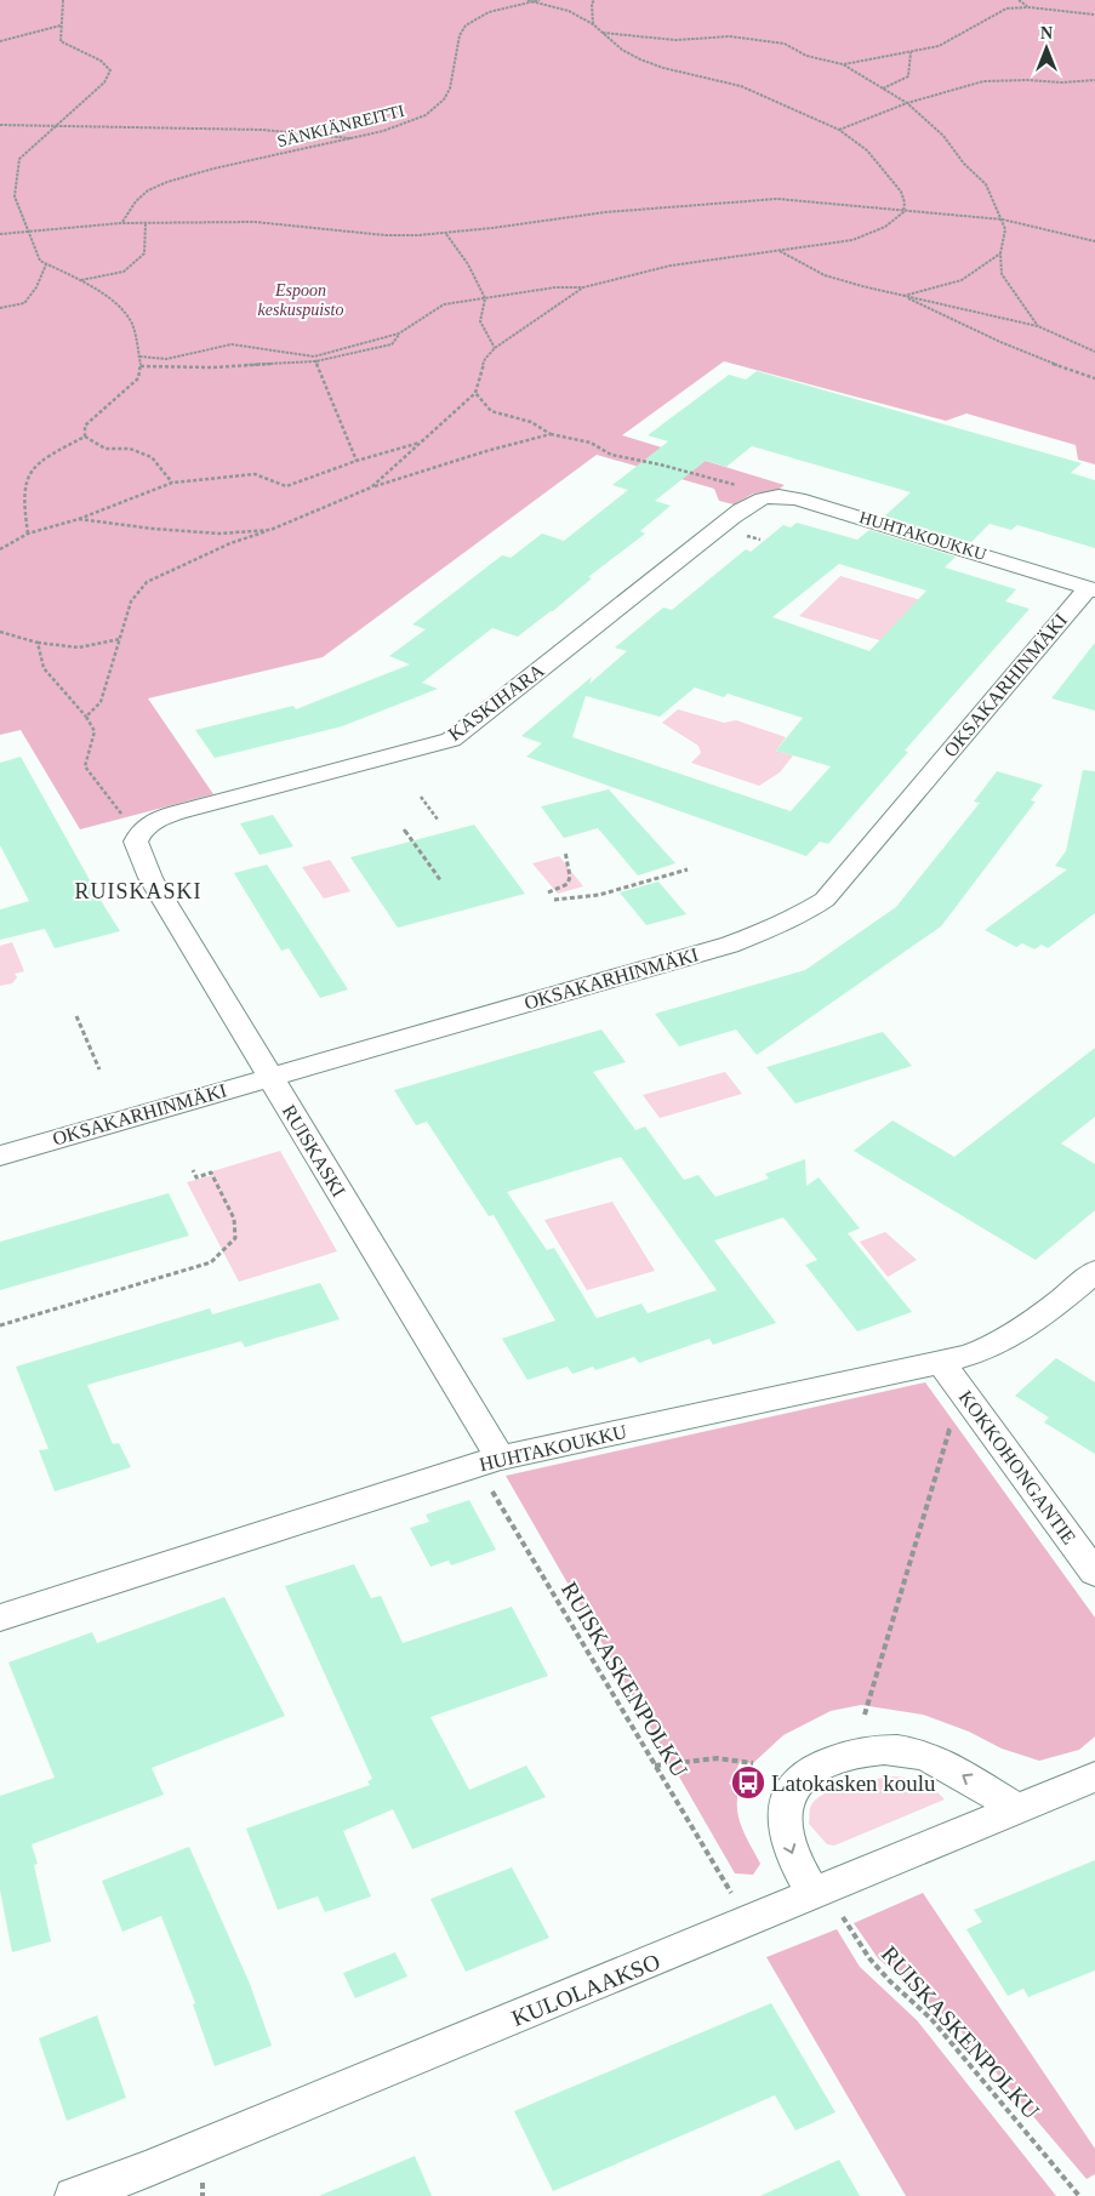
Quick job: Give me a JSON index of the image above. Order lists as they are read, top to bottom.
{
  "streets": {
    "street": [
      "HUHTAKOUKKU",
      "OKSAKARHINMÄKI",
      "KASKIHARA",
      "RUISKASKI",
      "KOKKOHONGANTIE",
      "KULOLAAKSO"
    ],
    "path": ["SÄNKIÄNREITTI", "RUISKASKENPOLKU"]
  },
  "crossings": [
    ["HUHTAKOUKKU", "OKSAKARHINMÄKI"],
    ["HUHTAKOUKKU", "KASKIHARA"],
    ["HUHTAKOUKKU", "RUISKASKI"],
    ["HUHTAKOUKKU", "KOKKOHONGANTIE"],
    ["HUHTAKOUKKU", "RUISKASKENPOLKU"],
    ["OKSAKARHINMÄKI", "RUISKASKI"],
    ["KASKIHARA", "RUISKASKI"],
    ["RUISKASKI", "RUISKASKENPOLKU"],
    ["RUISKASKENPOLKU", "KULOLAAKSO"]
  ],
  "districts": ["RUISKASKI"],
  "parks": ["Espoon keskuspuisto"],
  "places": {
    "bus stop": ["Latokasken koulu"]
  },
  "north": "top"
}
